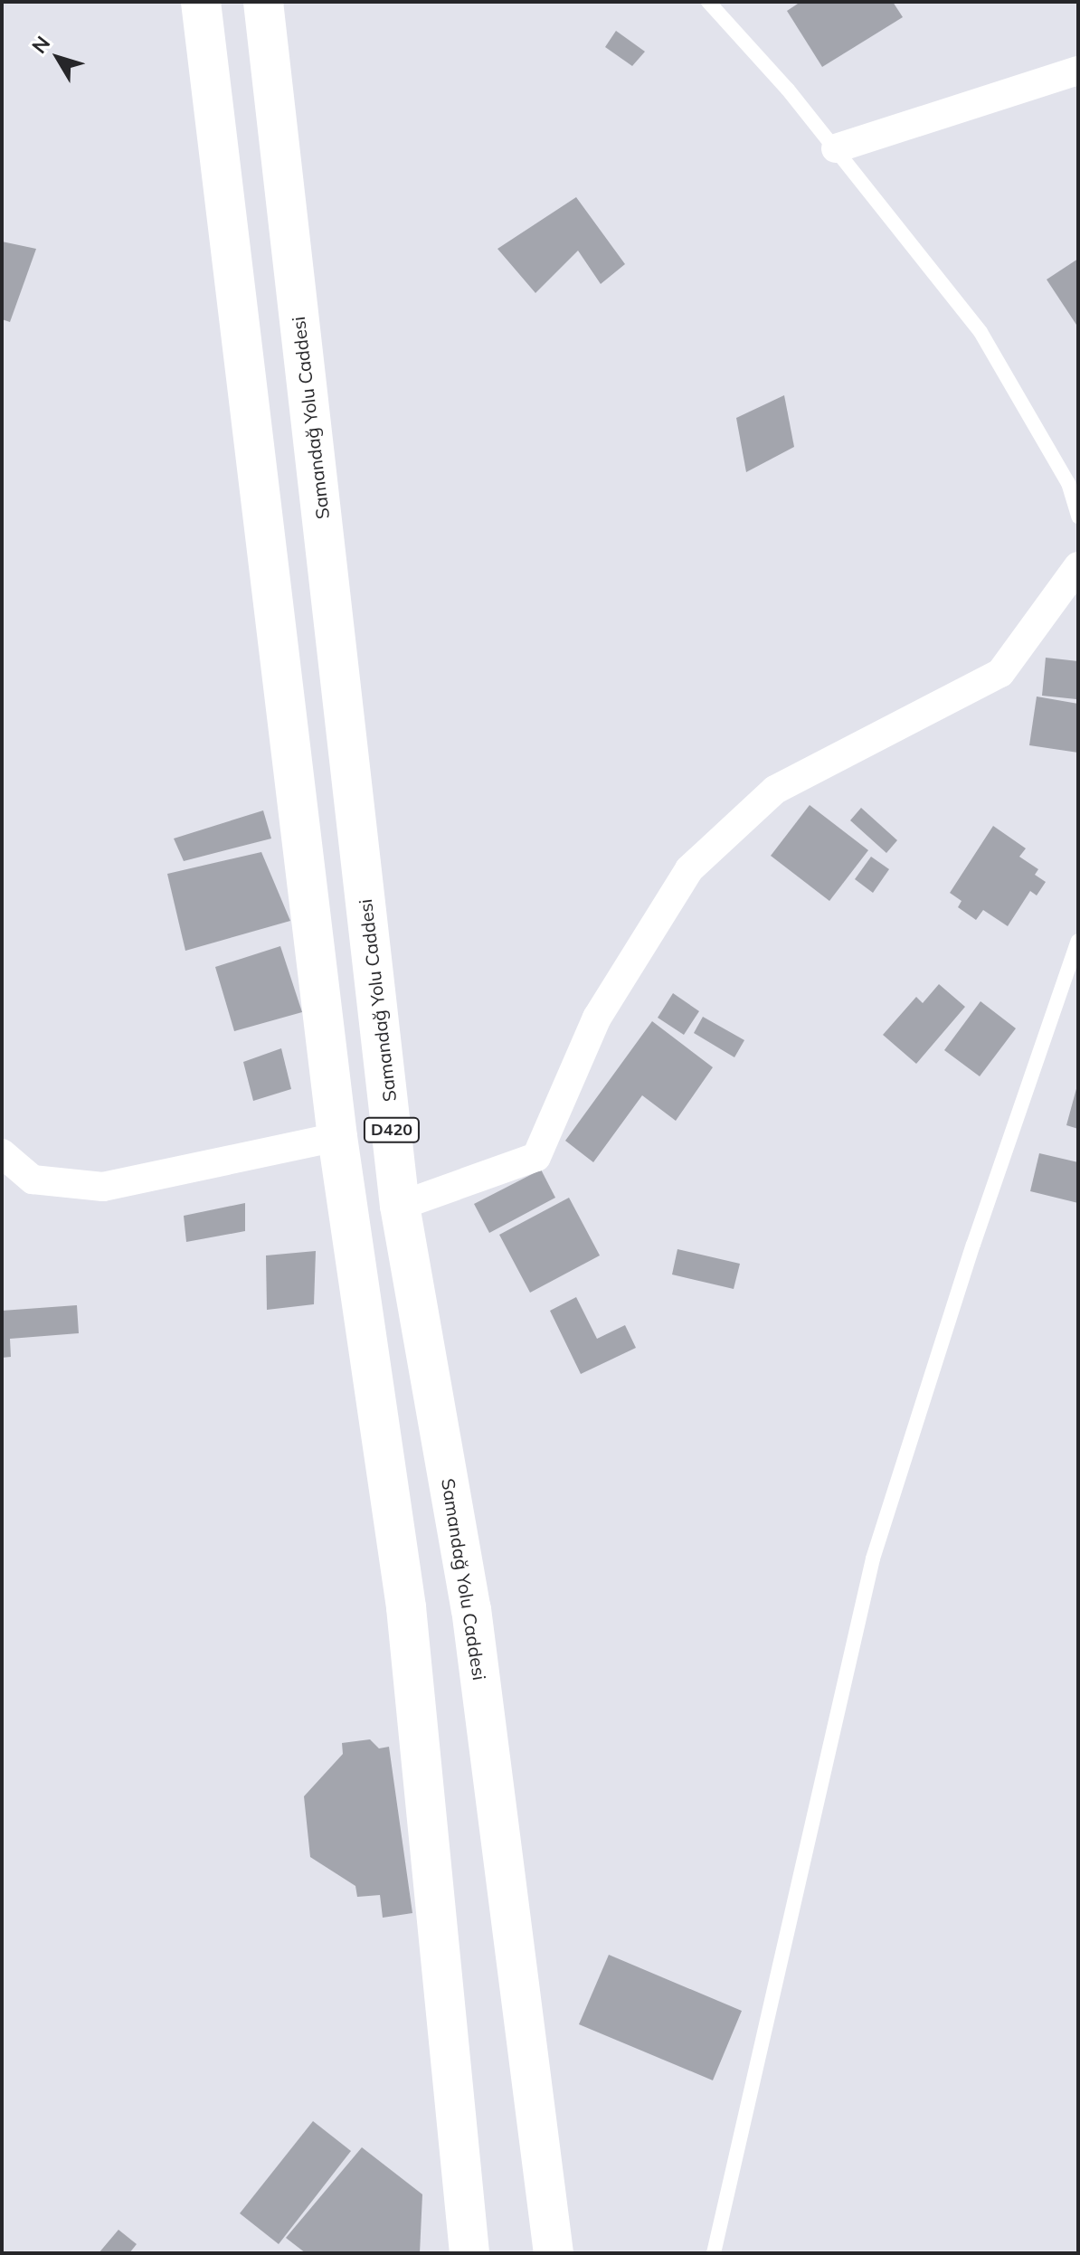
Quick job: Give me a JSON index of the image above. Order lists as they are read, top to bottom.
{
  "streets": {
    "highway": ["Samandağ Yolu Caddesi", "D420"]
  },
  "north": "top left"
}
